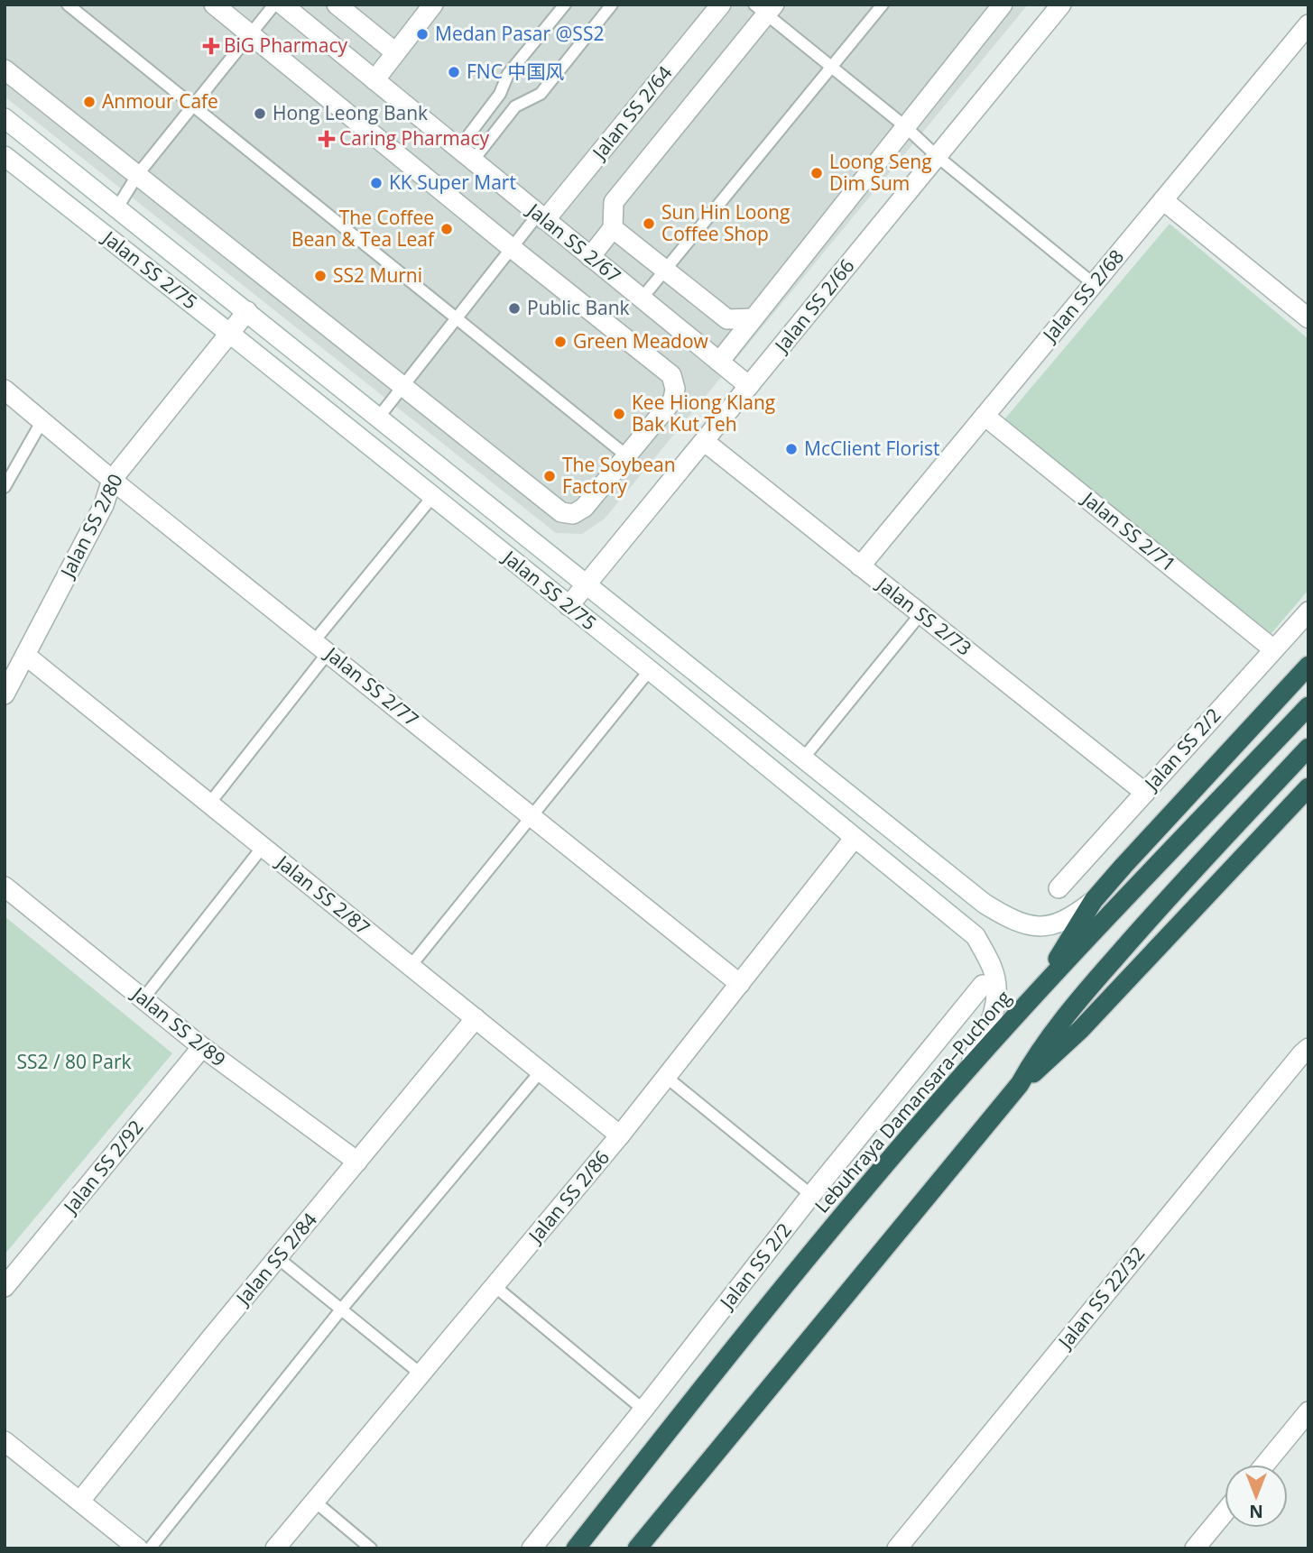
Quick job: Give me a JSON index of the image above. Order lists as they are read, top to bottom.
{
  "streets": {
    "highway": ["Lebuhraya Damansara–Puchong"],
    "street": [
      "Jalan SS 2/64",
      "Jalan SS 2/67",
      "Jalan SS 2/75",
      "Jalan SS 2/68",
      "Jalan SS 2/66",
      "Jalan SS 2/80",
      "Jalan SS 2/71",
      "Jalan SS 2/73",
      "Jalan SS 2/77",
      "Jalan SS 2/2",
      "Jalan SS 2/87",
      "Jalan SS 2/89",
      "Jalan SS 2/92",
      "Jalan SS 2/86",
      "Jalan SS 2/84",
      "Jalan SS 22/32"
    ]
  },
  "crossings": [
    ["Jalan SS 2/64", "Jalan SS 2/67"],
    ["Jalan SS 2/67", "Jalan SS 2/66"],
    ["Jalan SS 2/75", "Jalan SS 2/66"],
    ["Jalan SS 2/75", "Jalan SS 2/80"],
    ["Jalan SS 2/75", "Lebuhraya Damansara–Puchong"],
    ["Jalan SS 2/75", "Jalan SS 2/86"],
    ["Jalan SS 2/68", "Jalan SS 2/71"],
    ["Jalan SS 2/68", "Jalan SS 2/73"],
    ["Jalan SS 2/66", "Jalan SS 2/73"],
    ["Jalan SS 2/80", "Jalan SS 2/77"],
    ["Jalan SS 2/80", "Jalan SS 2/87"],
    ["Jalan SS 2/71", "Jalan SS 2/2"],
    ["Jalan SS 2/73", "Jalan SS 2/2"],
    ["Jalan SS 2/77", "Jalan SS 2/86"],
    ["Jalan SS 2/87", "Jalan SS 2/86"],
    ["Jalan SS 2/87", "Jalan SS 2/84"],
    ["Jalan SS 2/89", "Jalan SS 2/92"],
    ["Jalan SS 2/89", "Jalan SS 2/84"]
  ],
  "parks": ["SS2 / 80 Park"],
  "places": {
    "other": [
      "Medan Pasar @SS2",
      "FNC 中国风",
      "Anmour Cafe",
      "Hong Leong Bank",
      "Loong Seng Dim Sum",
      "KK Super Mart",
      "Sun Hin Loong Coffee Shop",
      "The Coffee Bean & Tea Leaf",
      "SS2 Murni",
      "Public Bank",
      "Green Meadow",
      "Kee Hiong Klang Bak Kut Teh",
      "McClient Florist",
      "The Soybean Factory"
    ],
    "health": ["BiG Pharmacy", "Caring Pharmacy"]
  },
  "north": "bottom"
}
